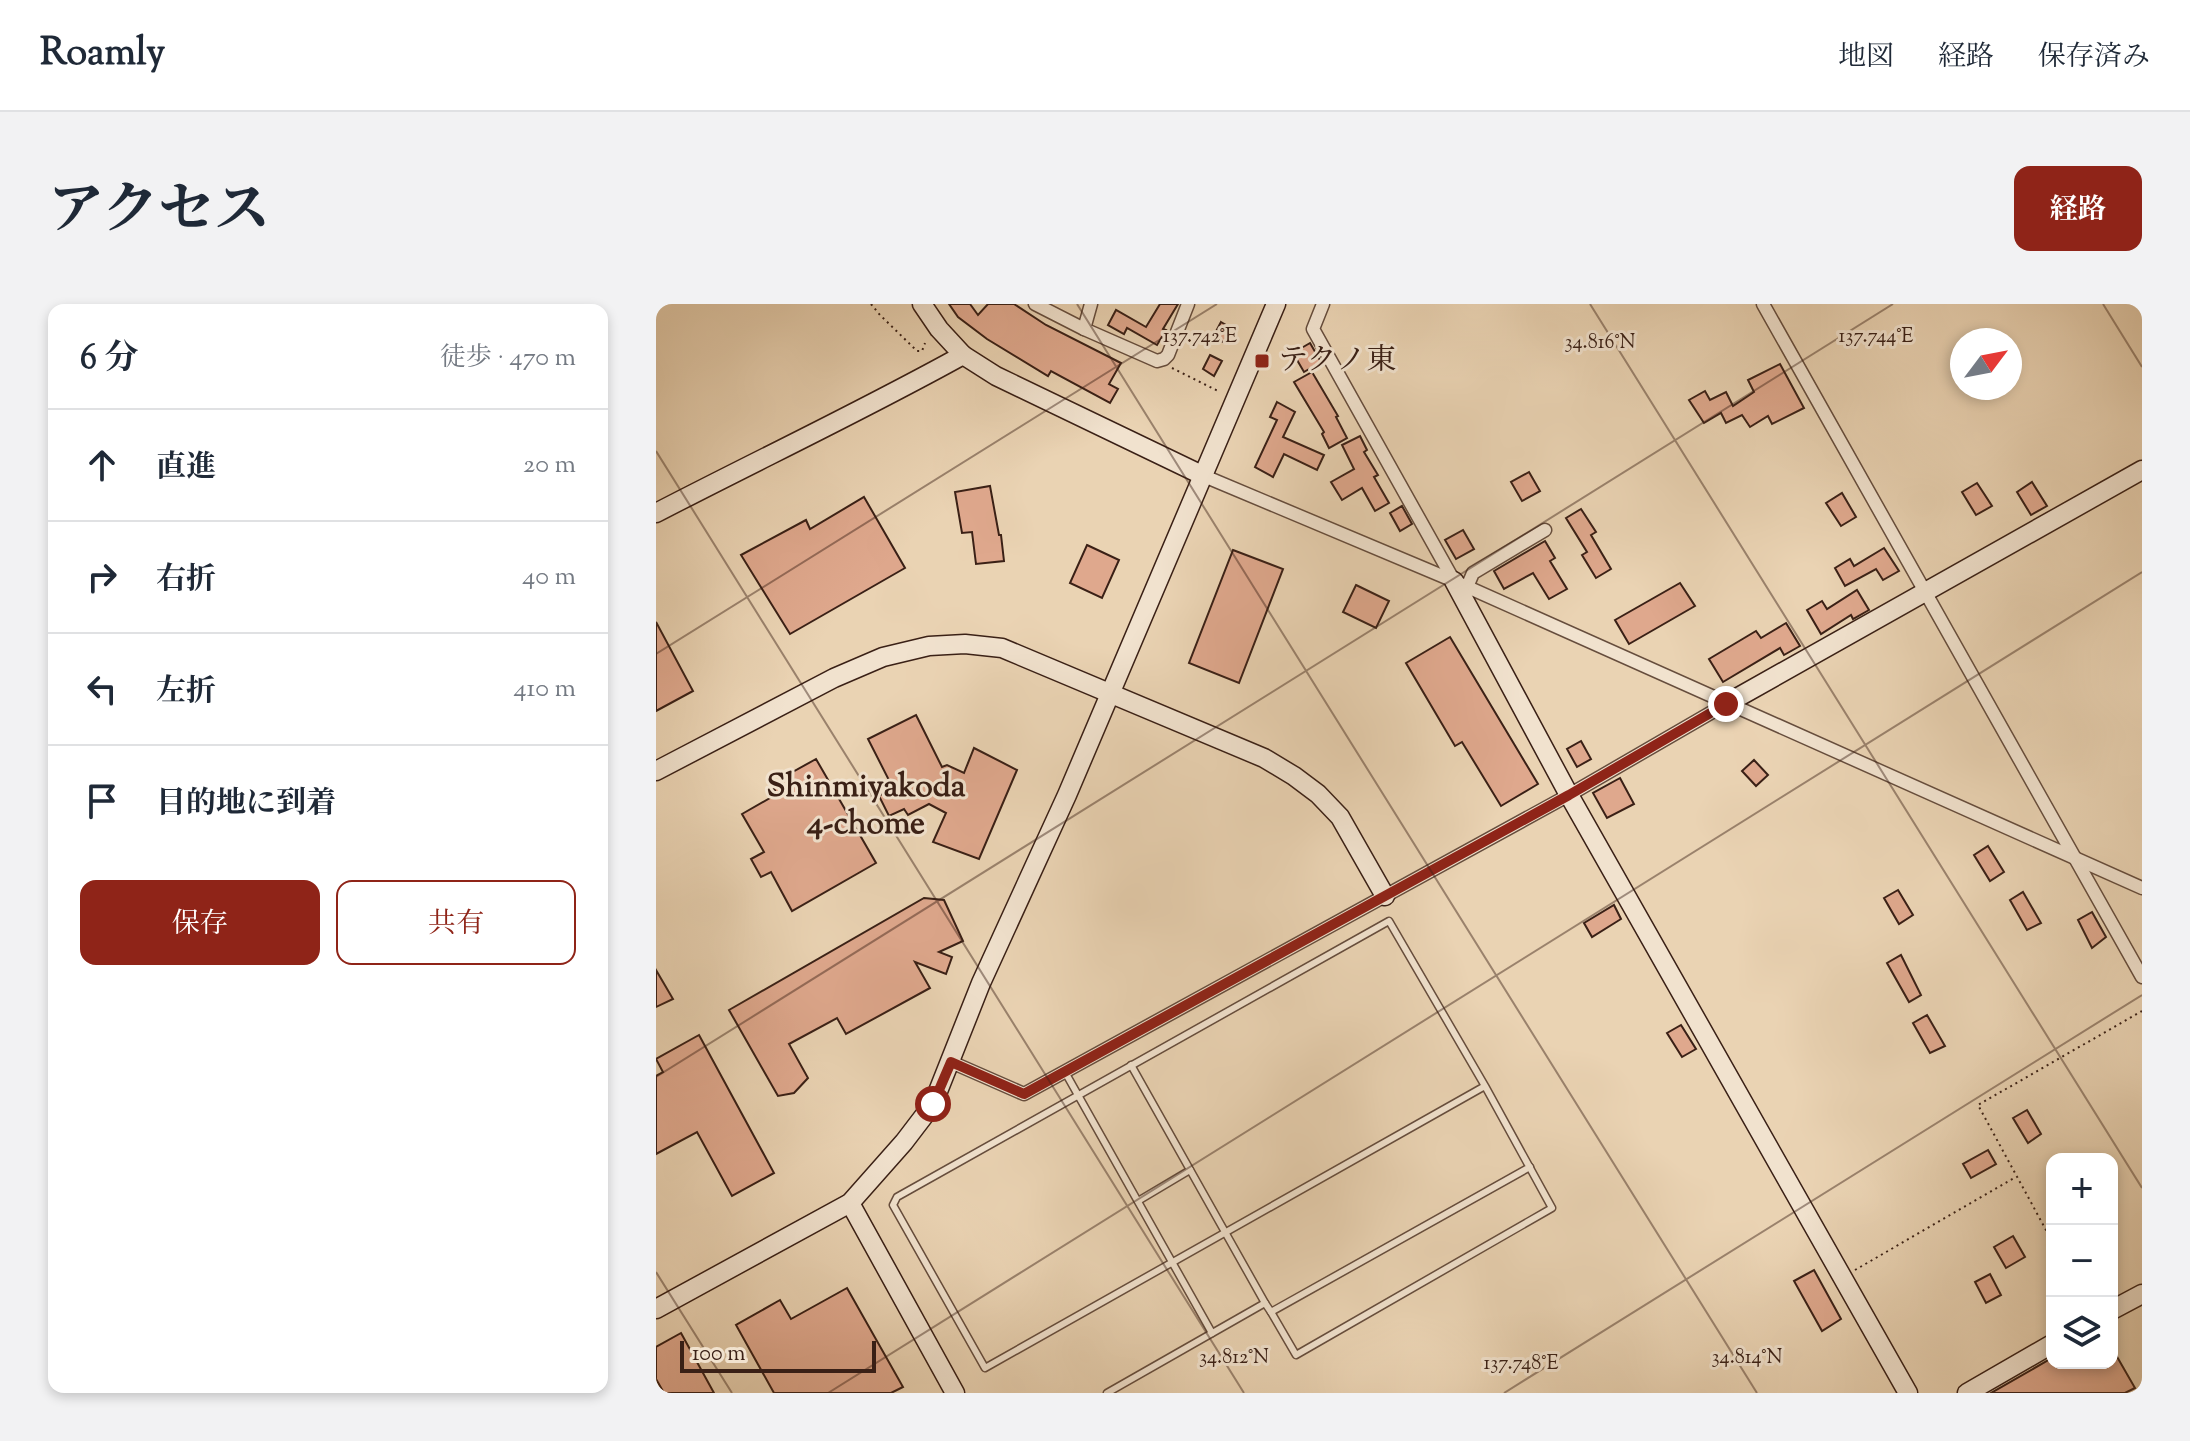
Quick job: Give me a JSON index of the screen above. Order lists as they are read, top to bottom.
{
  "districts": ["Shinmiyakoda 4-chome"],
  "places": {
    "transit": ["テクノ東"]
  },
  "scale_bar": "100 m",
  "north": "top right",
  "page": {
    "header": "Roamly",
    "nav": ["地図", "経路", "保存済み"],
    "title": "アクセス",
    "buttons": [
      "経路",
      ["保存", "共有"]
    ],
    "heading": ["6 分", "徒歩 · 470 m"],
    "list": [
      ["直進", "20 m"],
      ["右折", "40 m"],
      ["左折", "410 m"],
      "目的地に到着"
    ],
    "map_buttons": ["+", "−"],
    "scale": "100 m"
  },
  "coordinates": [
    "137.742°E",
    "137.744°E",
    "34.816°N",
    "34.812°N",
    "34.814°N",
    "137.748°E"
  ]
}
